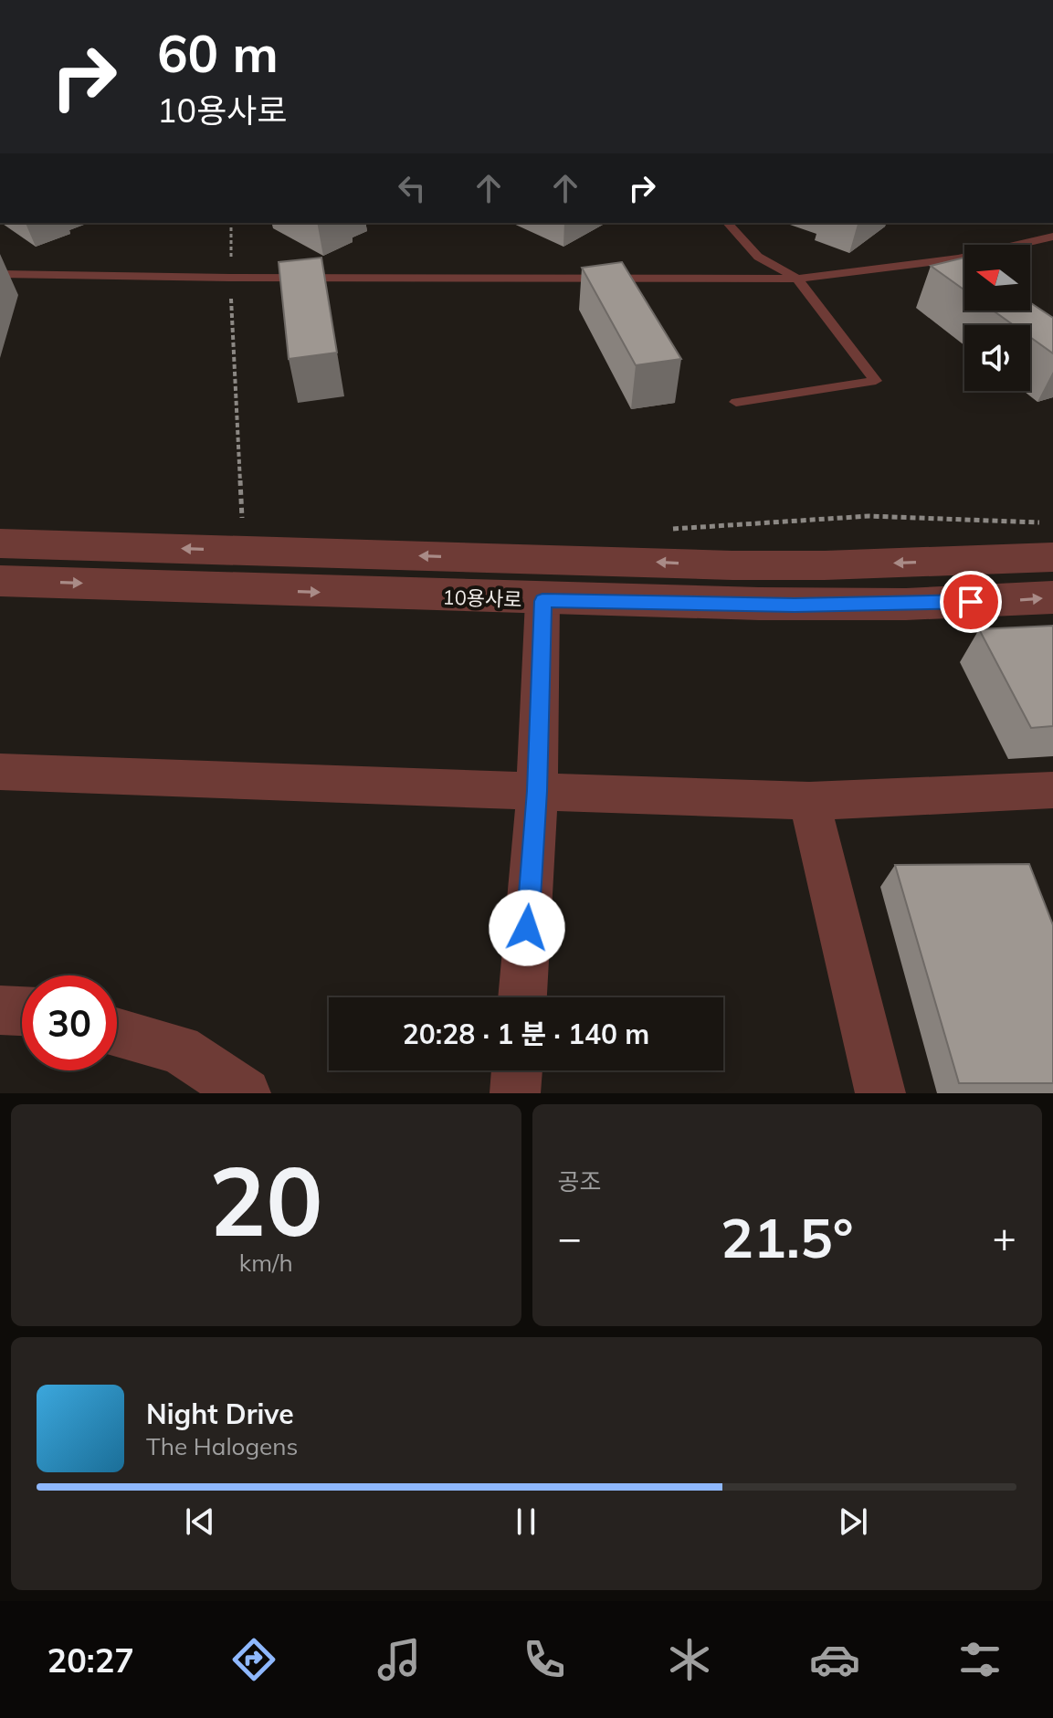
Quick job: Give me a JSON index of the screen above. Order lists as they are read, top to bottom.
{
  "streets": {
    "street": ["10용사로"]
  },
  "north": "left",
  "page": {
    "turn": ["60 m", "10용사로"],
    "limit": "30",
    "trip": "20:28 · 1 분 · 140 m",
    "tile": [
      ["20", "km/h"],
      "공조"
    ],
    "heat": ["−", "21.5°", "+"],
    "song": ["Night Drive", "The Halogens"],
    "tabs": "20:27"
  }
}
